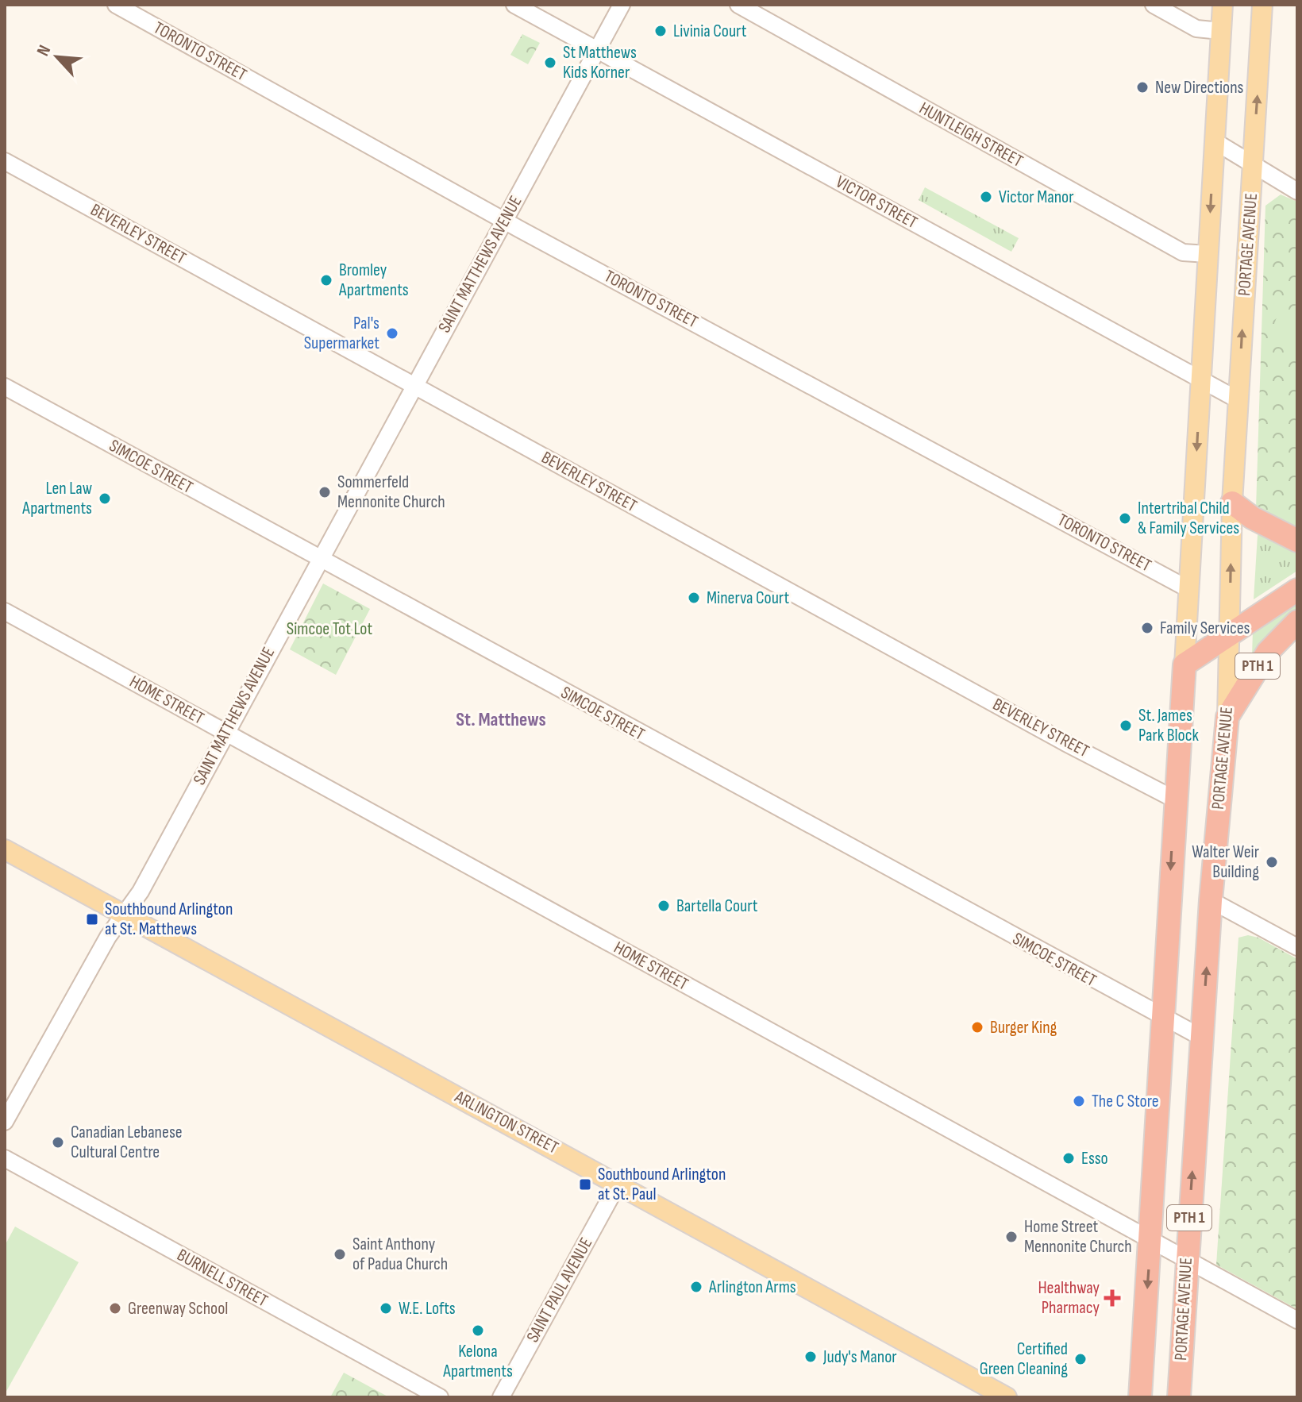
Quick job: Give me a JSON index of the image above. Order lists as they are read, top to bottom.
{
  "streets": {
    "highway": ["PORTAGE AVENUE", "PTH 1"],
    "main road": ["ARLINGTON STREET"],
    "street": [
      "TORONTO STREET",
      "HUNTLEIGH STREET",
      "VICTOR STREET",
      "BEVERLEY STREET",
      "SAINT MATTHEWS AVENUE",
      "SIMCOE STREET",
      "HOME STREET",
      "BURNELL STREET",
      "SAINT PAUL AVENUE"
    ]
  },
  "crossings": [
    ["TORONTO STREET", "PORTAGE AVENUE"],
    ["TORONTO STREET", "SAINT MATTHEWS AVENUE"],
    ["HUNTLEIGH STREET", "PORTAGE AVENUE"],
    ["VICTOR STREET", "PORTAGE AVENUE"],
    ["VICTOR STREET", "SAINT MATTHEWS AVENUE"],
    ["BEVERLEY STREET", "PORTAGE AVENUE"],
    ["BEVERLEY STREET", "SAINT MATTHEWS AVENUE"],
    ["PORTAGE AVENUE", "SIMCOE STREET"],
    ["PORTAGE AVENUE", "PTH 1"],
    ["PORTAGE AVENUE", "HOME STREET"],
    ["SAINT MATTHEWS AVENUE", "SIMCOE STREET"],
    ["SAINT MATTHEWS AVENUE", "HOME STREET"],
    ["SAINT MATTHEWS AVENUE", "ARLINGTON STREET"],
    ["ARLINGTON STREET", "SAINT PAUL AVENUE"]
  ],
  "districts": ["St. Matthews"],
  "parks": ["Simcoe Tot Lot"],
  "places": {
    "other": [
      "Livinia Court",
      "St Matthews Kids Korner",
      "New Directions",
      "Victor Manor",
      "Bromley Apartments",
      "Pal's Supermarket",
      "Sommerfeld Mennonite Church",
      "Len Law Apartments",
      "Intertribal Child & Family Services",
      "Minerva Court",
      "Family Services",
      "St. James Park Block",
      "Walter Weir Building",
      "Bartella Court",
      "Burger King",
      "The C Store",
      "Canadian Lebanese Cultural Centre",
      "Esso",
      "Home Street Mennonite Church",
      "Saint Anthony of Padua Church",
      "Arlington Arms",
      "Greenway School",
      "W.E. Lofts",
      "Kelona Apartments",
      "Judy's Manor",
      "Certified Green Cleaning"
    ],
    "transit": ["Southbound Arlington at St. Matthews", "Southbound Arlington at St. Paul"],
    "health": ["Healthway Pharmacy"]
  },
  "north": "top left"
}
